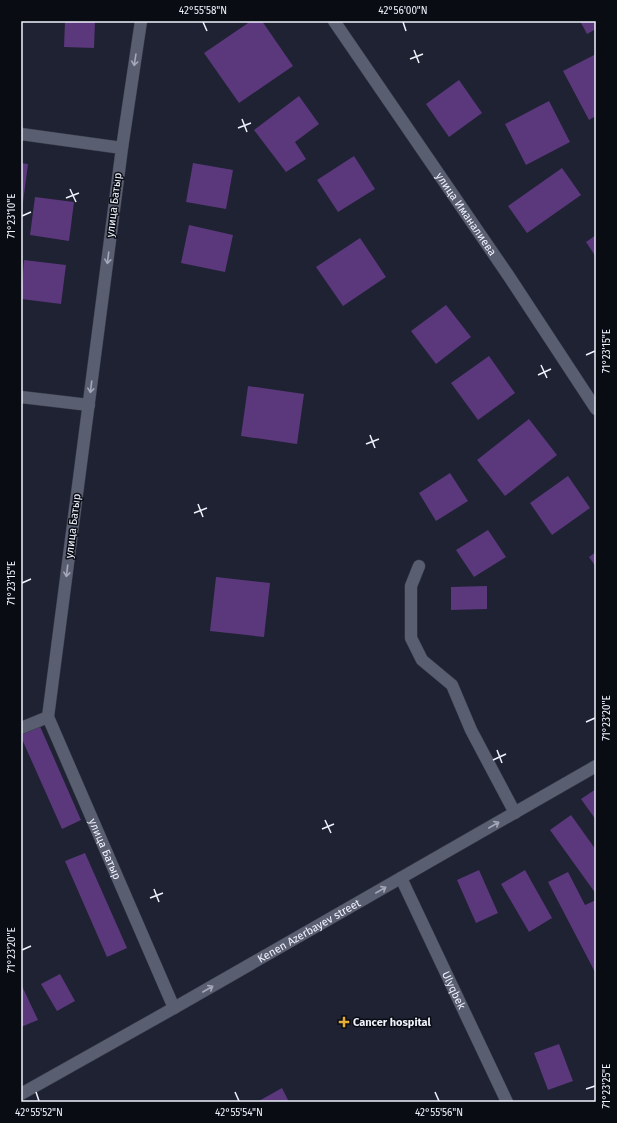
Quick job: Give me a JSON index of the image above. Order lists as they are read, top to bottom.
{
  "streets": {
    "street": [
      "улица Батыр",
      "улица Иманалиева",
      "Kenen Azerbayev street",
      "Ulyqbek"
    ]
  },
  "crossings": [
    ["улица Батыр", "Kenen Azerbayev street"],
    ["Kenen Azerbayev street", "Ulyqbek"]
  ],
  "one_way": ["улица Батыр", "Kenen Azerbayev street"],
  "places": {
    "health": ["Cancer hospital"]
  },
  "coordinates": [
    "42°55'58\"N",
    "42°56'00\"N",
    "71°23'10\"E",
    "71°23'15\"E",
    "71°23'20\"E",
    "71°23'25\"E",
    "42°55'52\"N",
    "42°55'54\"N",
    "42°55'56\"N"
  ]
}
